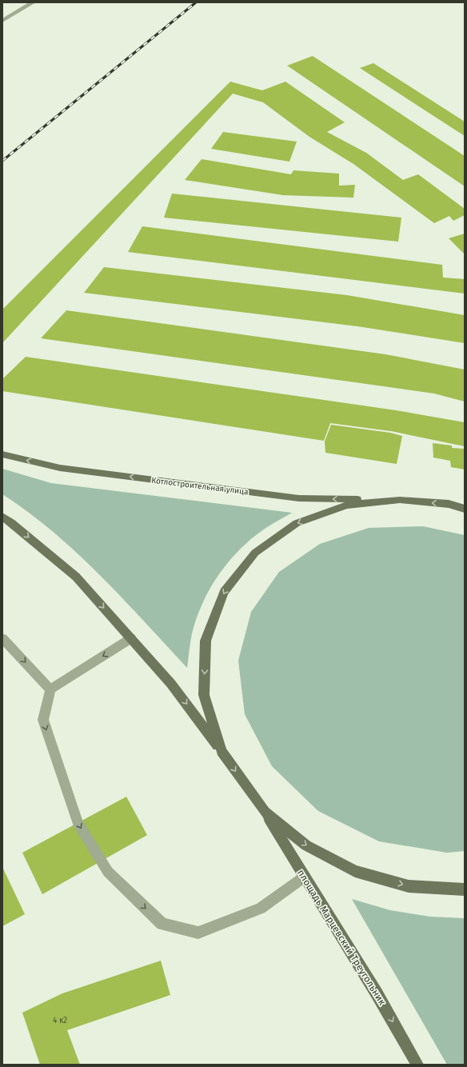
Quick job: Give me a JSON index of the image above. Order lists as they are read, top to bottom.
{
  "streets": {
    "main road": ["Котлостроительная улица", "площадь Марцевский Треугольник"]
  },
  "crossings": [
    ["Котлостроительная улица", "площадь Марцевский Треугольник"]
  ],
  "one_way": ["Котлостроительная улица"],
  "house_numbers": ["4 к2"]
}
